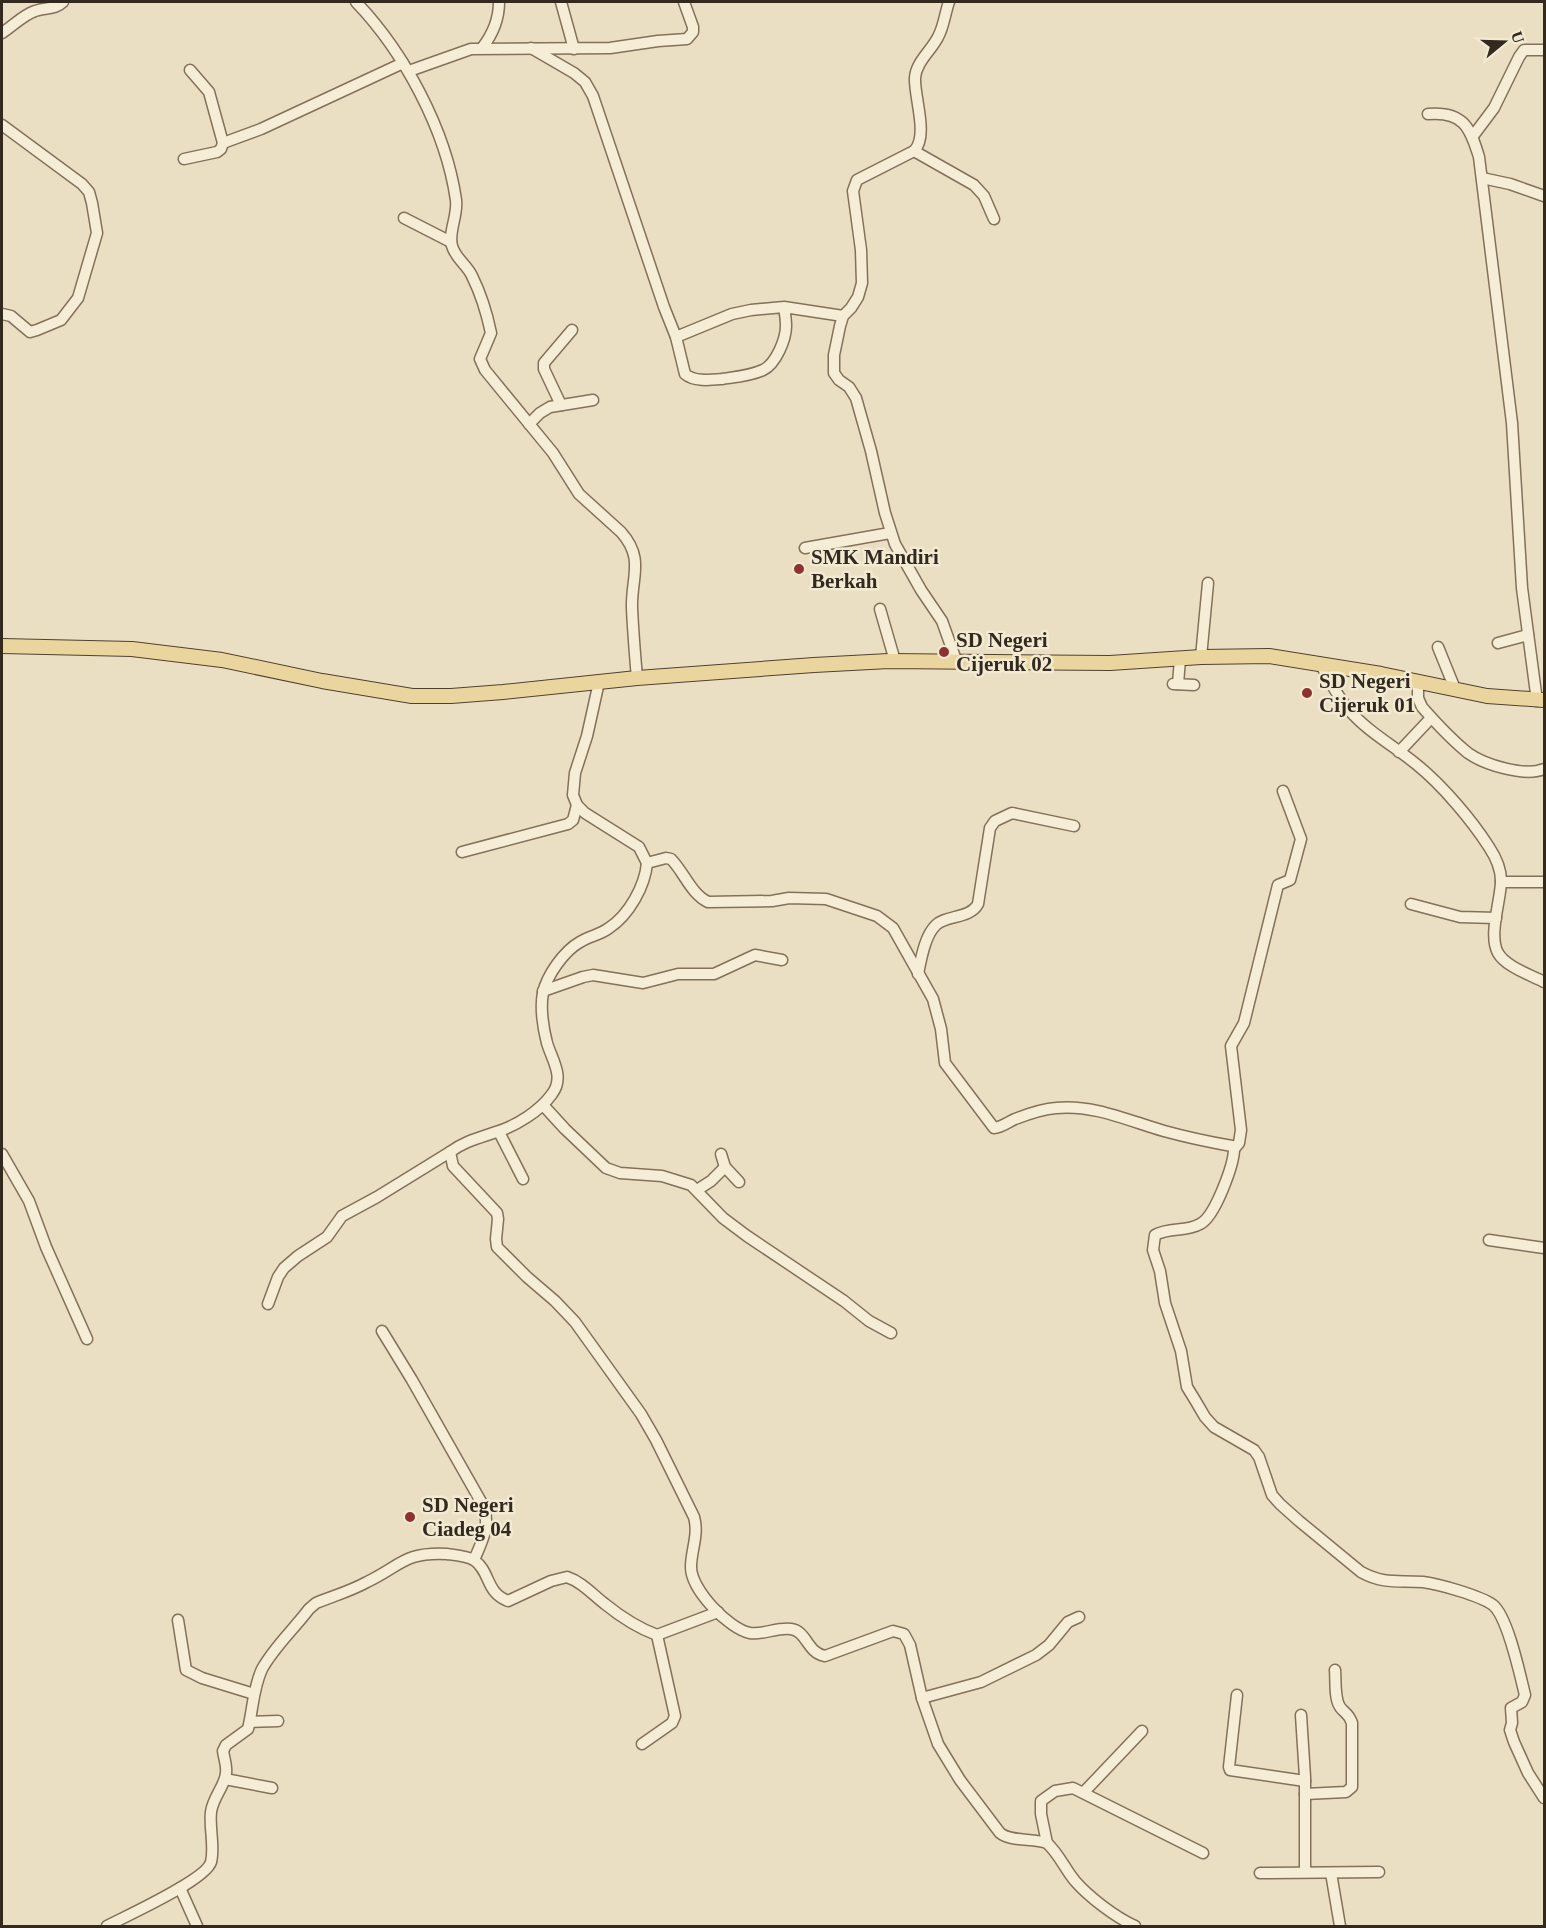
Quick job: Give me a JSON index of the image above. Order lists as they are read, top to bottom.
{
  "places": [
    "SMK Mandiri Berkah",
    "SD Negeri Cijeruk 02",
    "SD Negeri Cijeruk 01",
    "SD Negeri Ciadeg 04"
  ],
  "north": "right"
}
